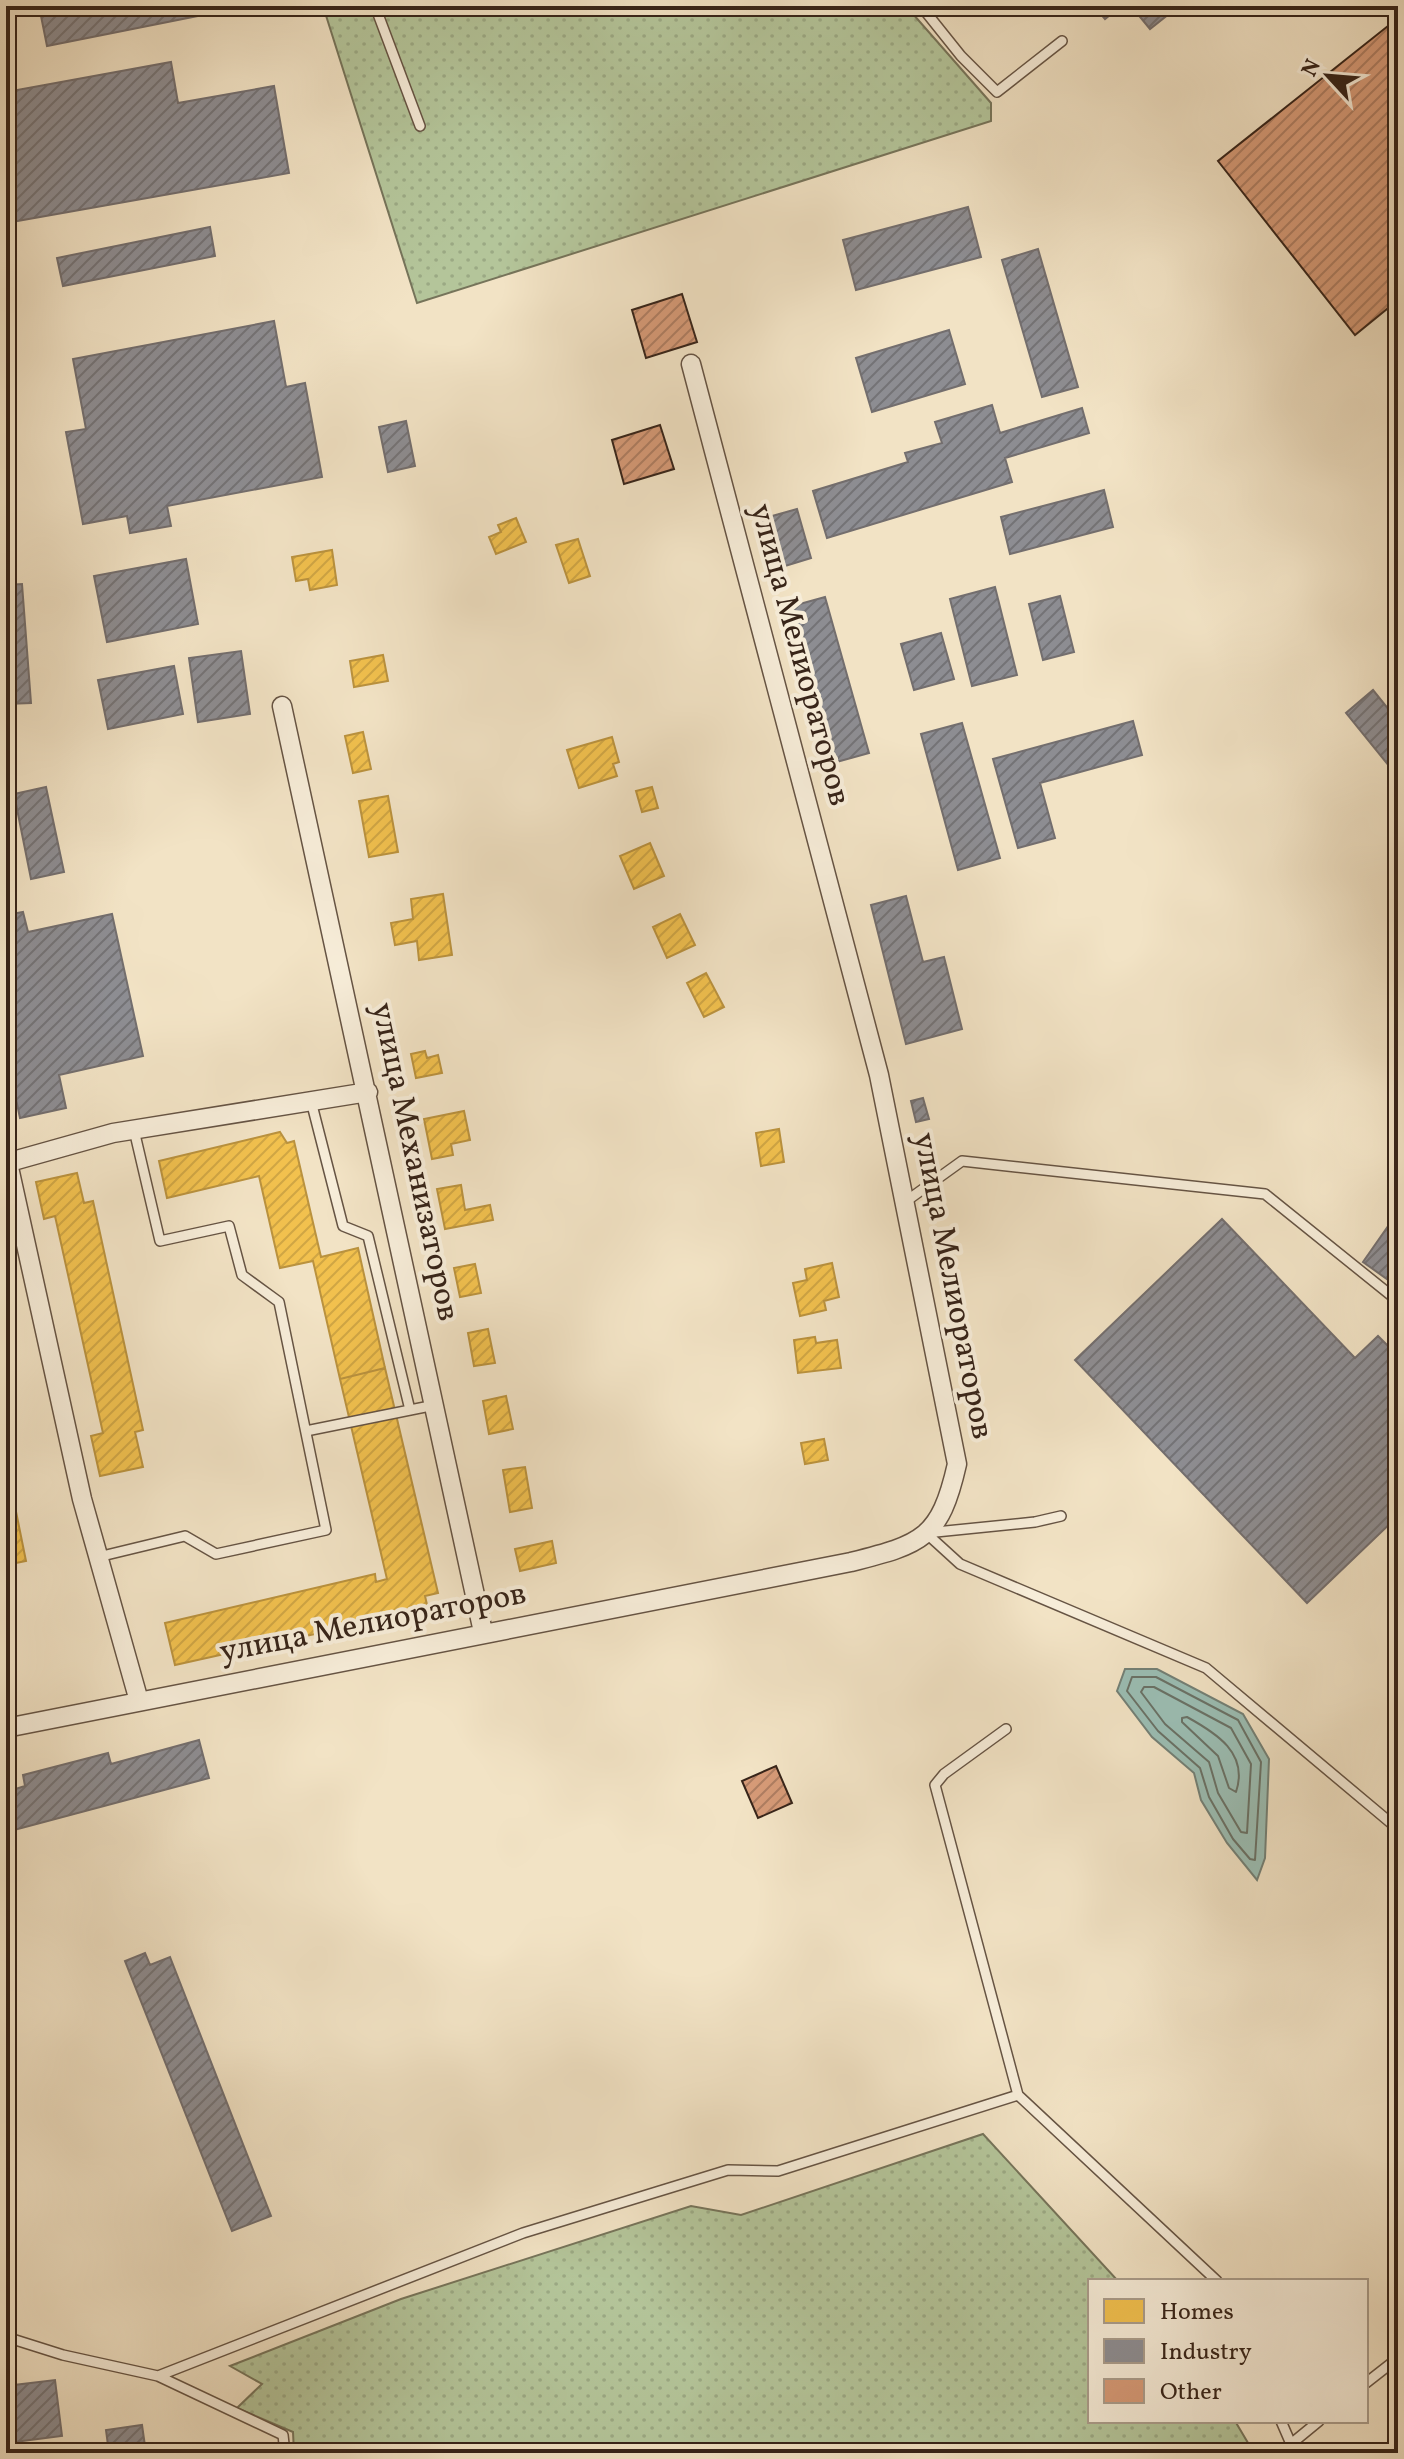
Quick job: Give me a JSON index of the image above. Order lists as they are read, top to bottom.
{
  "streets": {
    "street": ["улица Мелиораторов", "улица Механизаторов"]
  },
  "crossings": [
    ["улица Мелиораторов", "улица Механизаторов"]
  ],
  "legend": ["Homes", "Industry", "Other"],
  "north": "top left"
}
